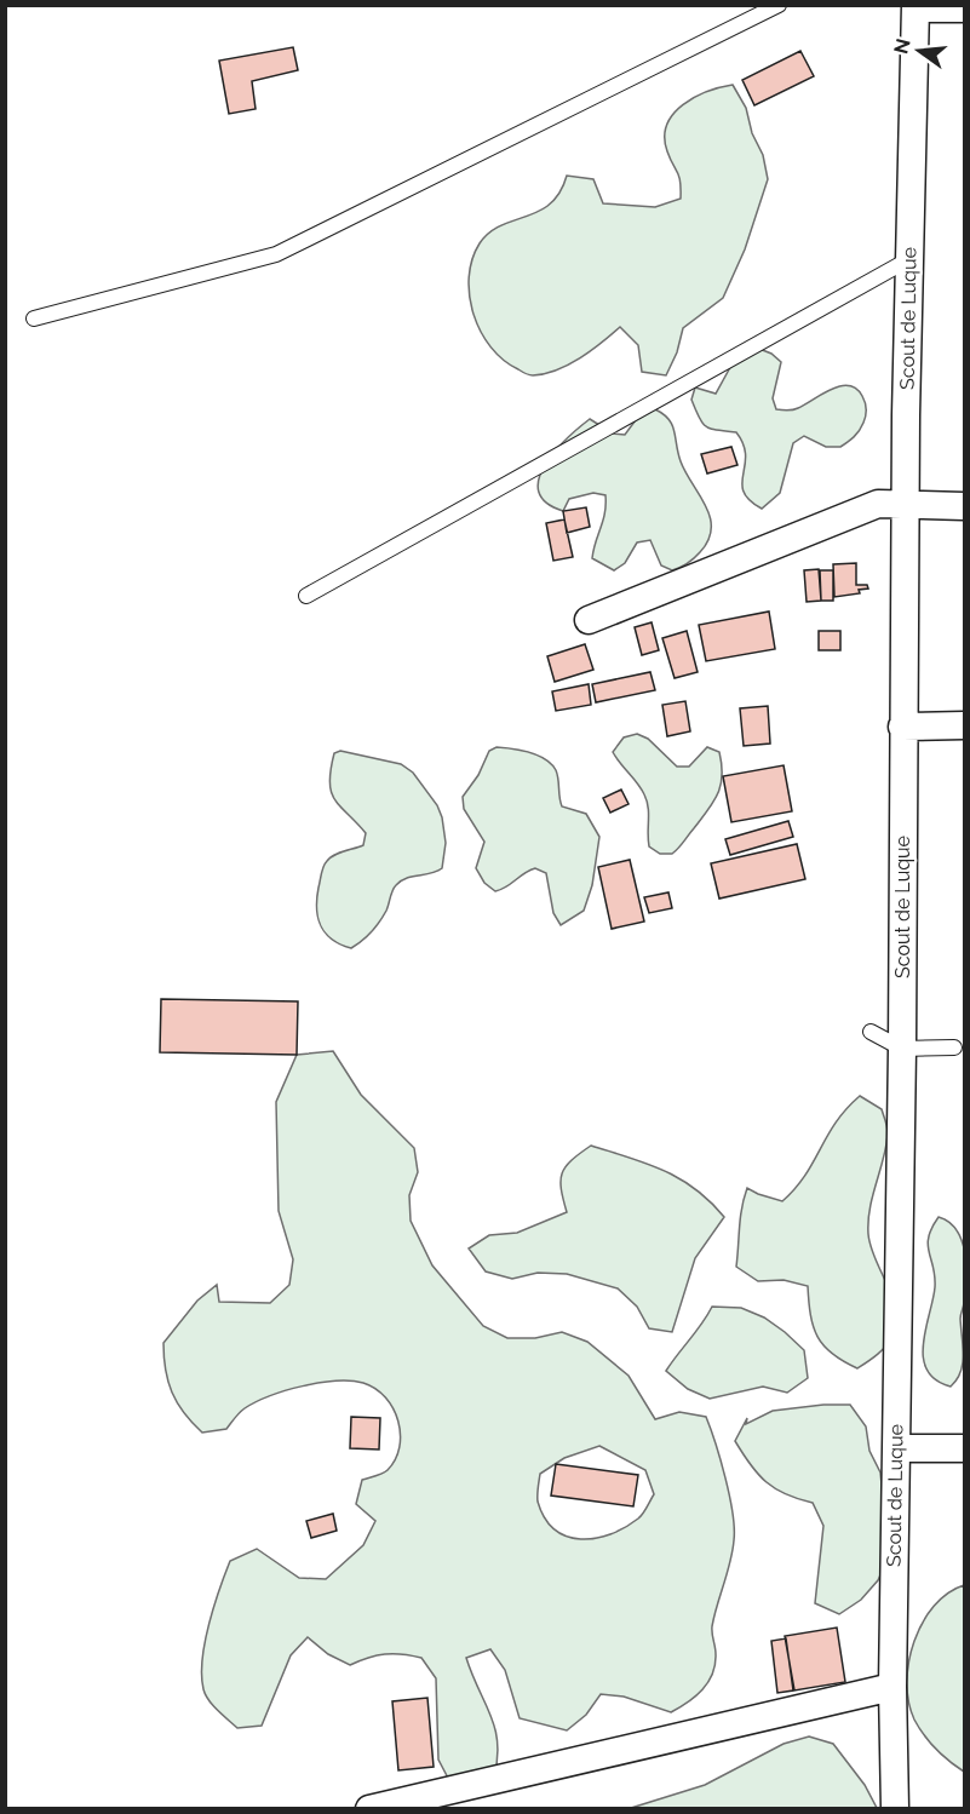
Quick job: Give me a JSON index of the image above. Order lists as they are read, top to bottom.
{
  "streets": {
    "street": ["Scout de Luque"]
  },
  "north": "left"
}
